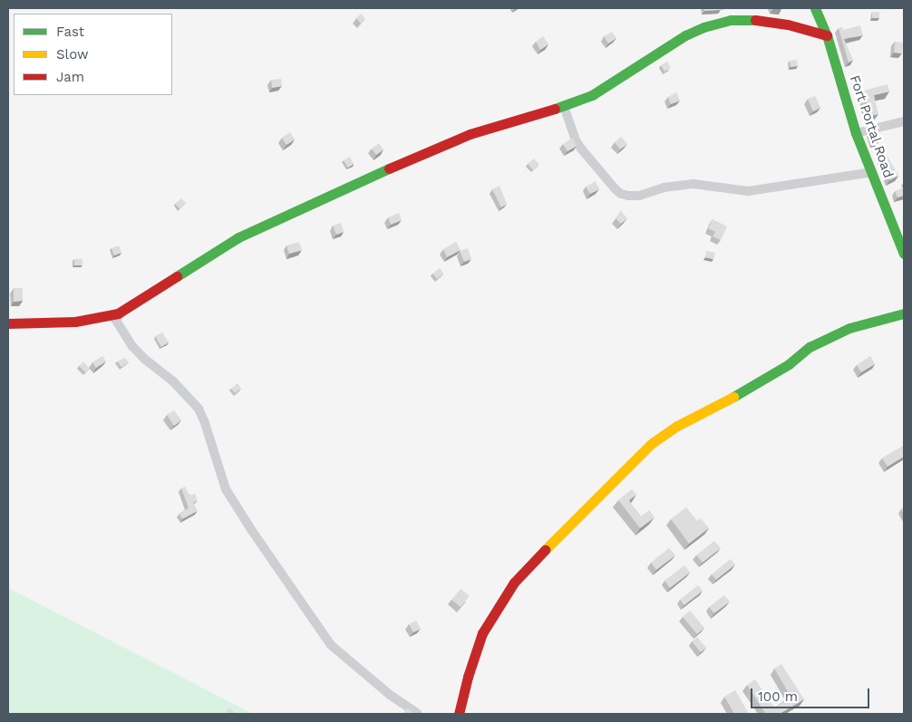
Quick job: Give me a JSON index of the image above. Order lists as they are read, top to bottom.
{
  "streets": {
    "street": ["Fort Portal Road"]
  },
  "legend": ["Fast", "Slow", "Jam"],
  "scale_bar": "100 m"
}
